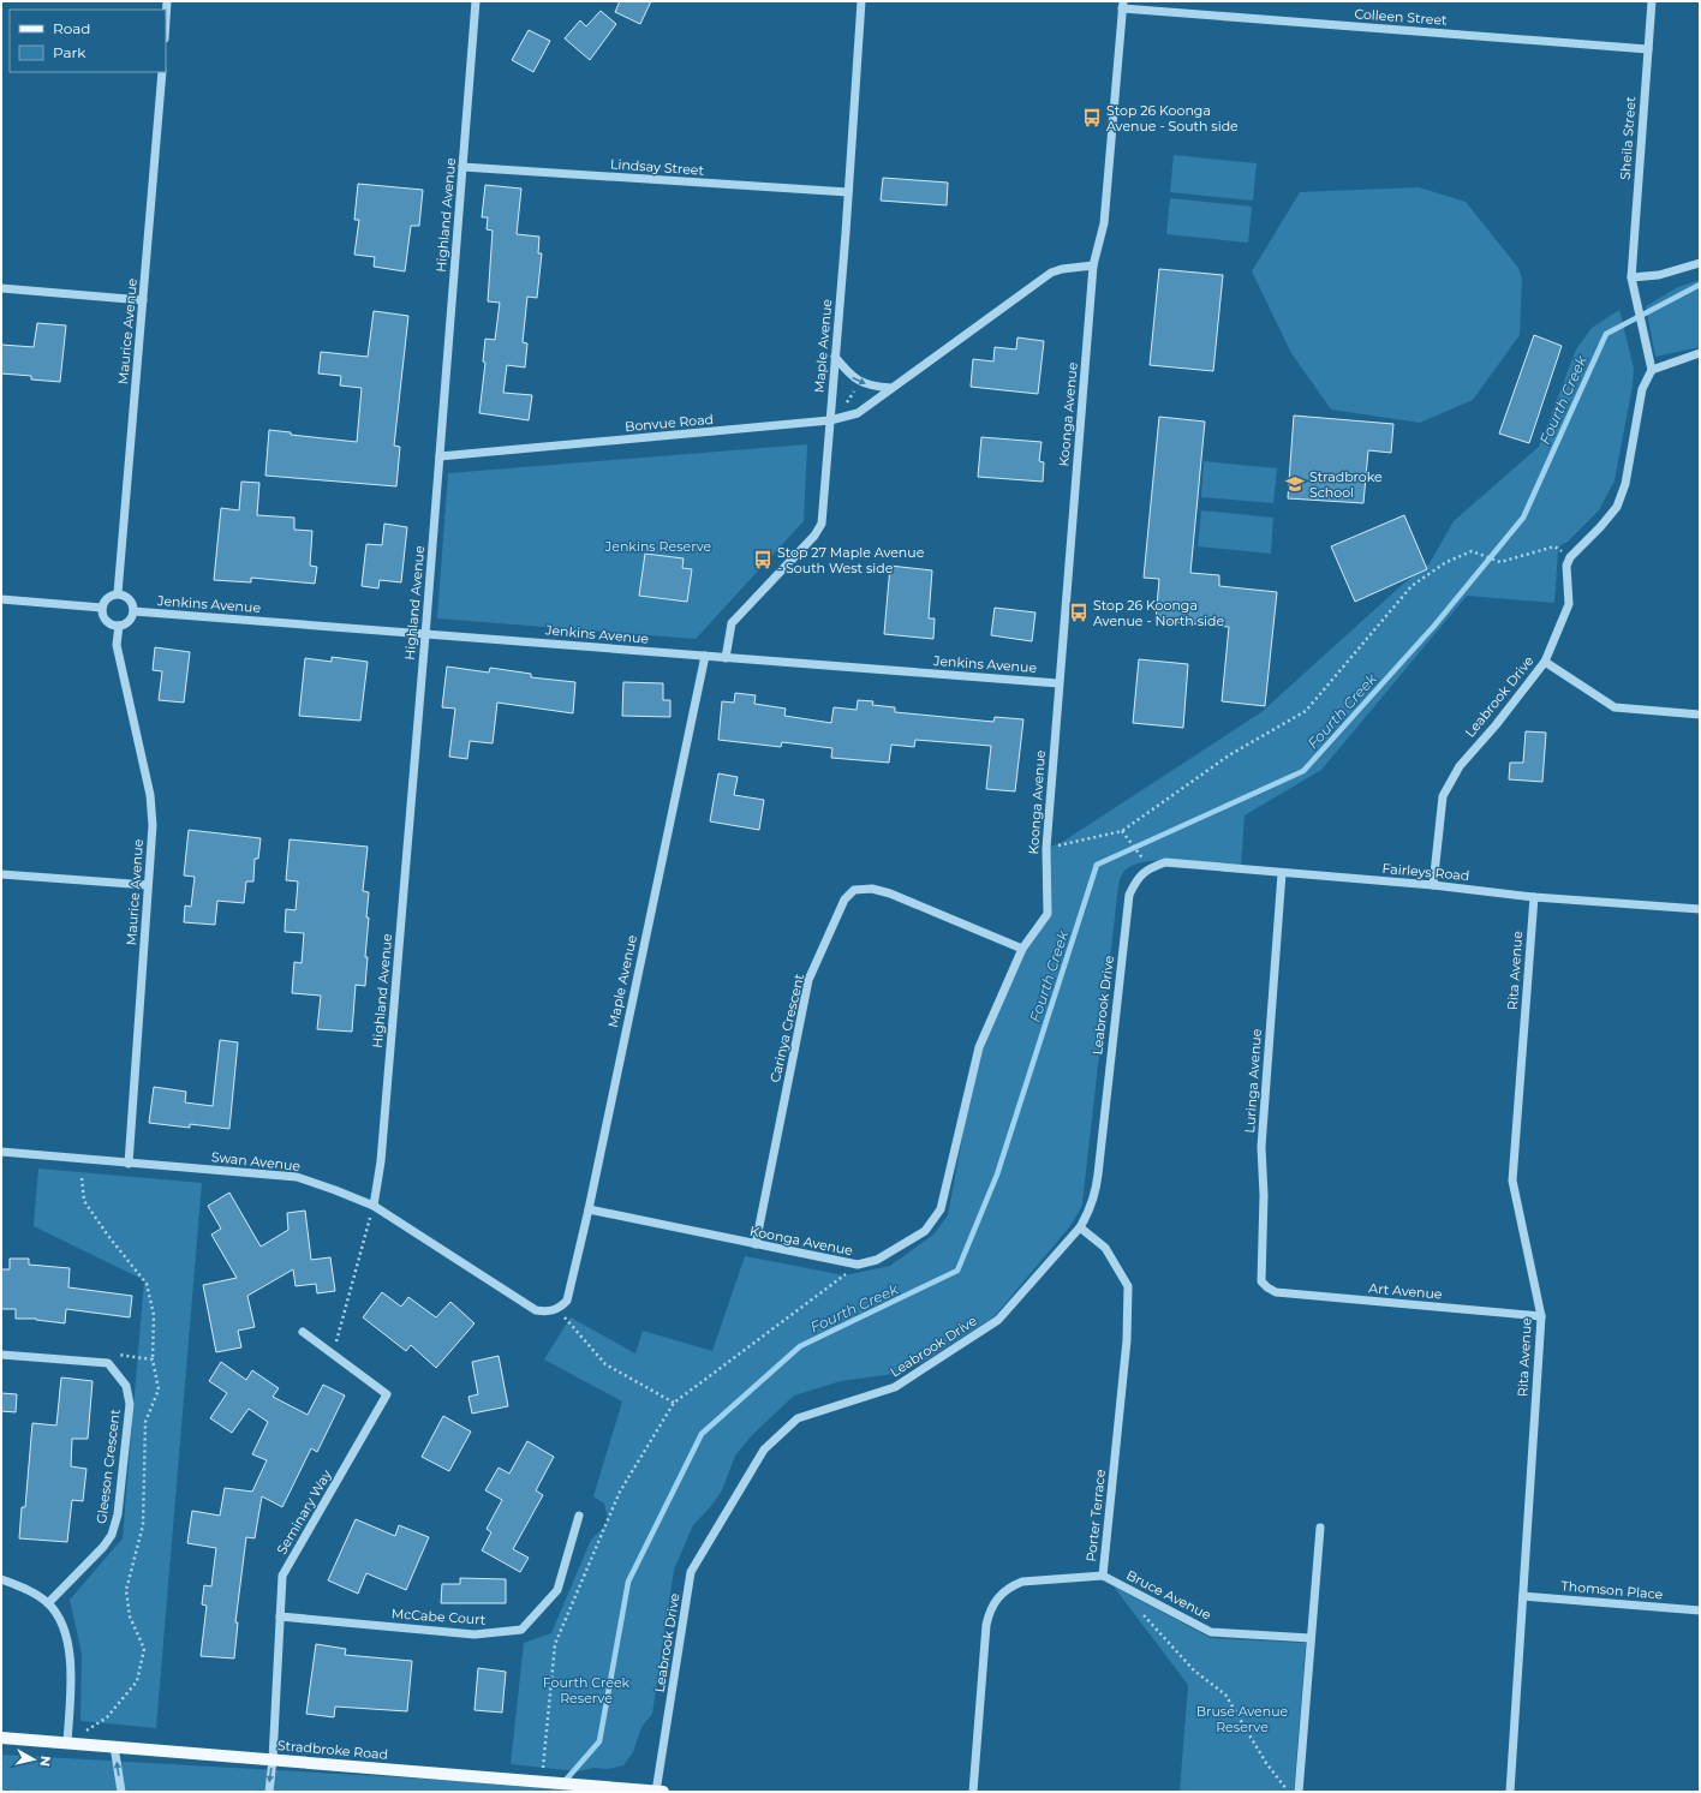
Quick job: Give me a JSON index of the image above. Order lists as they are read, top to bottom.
{
  "streets": {
    "main road": ["Stradbroke Road"],
    "street": [
      "Colleen Street",
      "Sheila Street",
      "Lindsay Street",
      "Highland Avenue",
      "Maurice Avenue",
      "Maple Avenue",
      "Koonga Avenue",
      "Bonvue Road",
      "Jenkins Avenue",
      "Leabrook Drive",
      "Fairleys Road",
      "Rita Avenue",
      "Carinya Crescent",
      "Luringa Avenue",
      "Swan Avenue",
      "Art Avenue",
      "Gleeson Crescent",
      "Seminary Way",
      "Porter Terrace",
      "Thomson Place",
      "Bruce Avenue",
      "McCabe Court"
    ]
  },
  "crossings": [
    ["Colleen Street", "Sheila Street"],
    ["Colleen Street", "Koonga Avenue"],
    ["Lindsay Street", "Highland Avenue"],
    ["Lindsay Street", "Maple Avenue"],
    ["Highland Avenue", "Bonvue Road"],
    ["Highland Avenue", "Jenkins Avenue"],
    ["Highland Avenue", "Swan Avenue"],
    ["Maurice Avenue", "Jenkins Avenue"],
    ["Maurice Avenue", "Swan Avenue"],
    ["Maple Avenue", "Koonga Avenue"],
    ["Maple Avenue", "Bonvue Road"],
    ["Maple Avenue", "Jenkins Avenue"],
    ["Maple Avenue", "Swan Avenue"],
    ["Koonga Avenue", "Bonvue Road"],
    ["Koonga Avenue", "Jenkins Avenue"],
    ["Koonga Avenue", "Carinya Crescent"],
    ["Leabrook Drive", "Fairleys Road"],
    ["Leabrook Drive", "Porter Terrace"],
    ["Leabrook Drive", "Stradbroke Road"],
    ["Fairleys Road", "Rita Avenue"],
    ["Fairleys Road", "Luringa Avenue"],
    ["Rita Avenue", "Art Avenue"],
    ["Rita Avenue", "Thomson Place"],
    ["Luringa Avenue", "Art Avenue"],
    ["Seminary Way", "McCabe Court"],
    ["Seminary Way", "Stradbroke Road"],
    ["Porter Terrace", "Bruce Avenue"]
  ],
  "water": ["Fourth Creek"],
  "parks": ["Jenkins Reserve", "Fourth Creek Reserve", "Bruse Avenue Reserve"],
  "places": {
    "bus stop": ["Stop 26 Koonga Avenue - South side", "Stop 27 Maple Avenue - South West side", "Stop 26 Koonga Avenue - North side"],
    "school or university": ["Stradbroke School"]
  },
  "legend": ["Road", "Park"],
  "north": "right"
}
